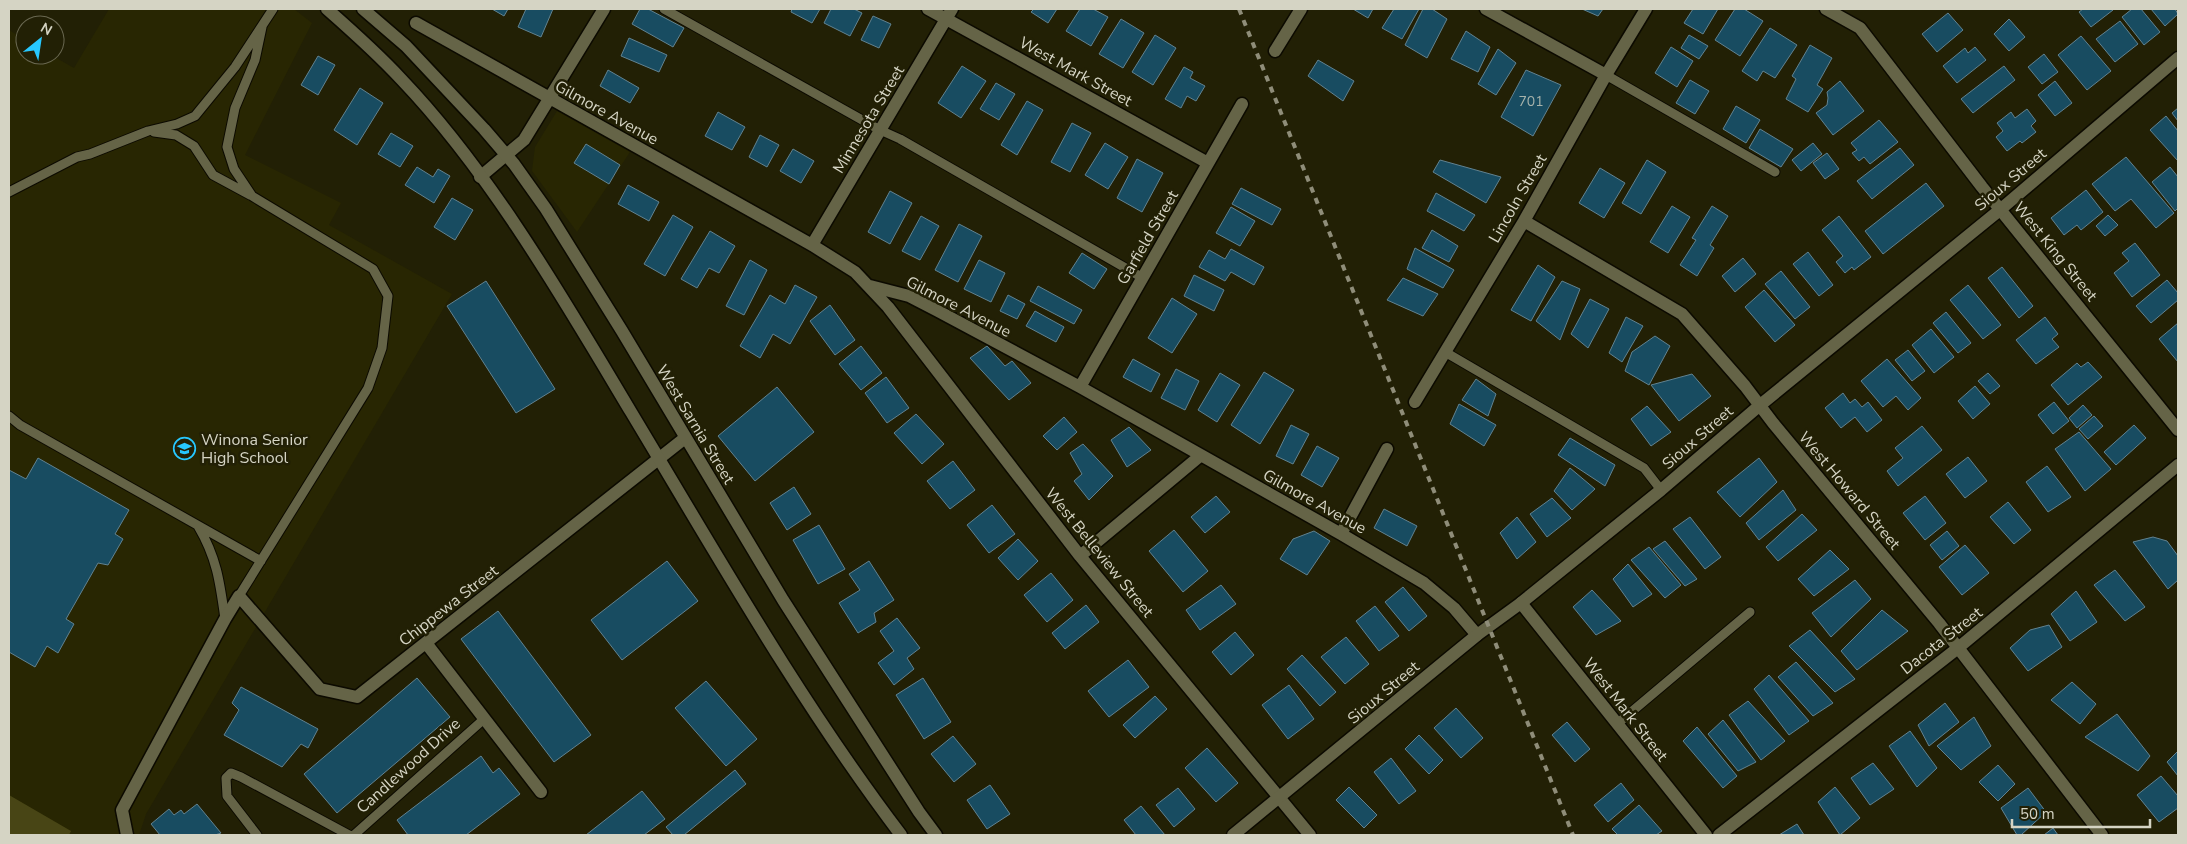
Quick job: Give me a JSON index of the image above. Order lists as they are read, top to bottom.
{
  "streets": {
    "street": [
      "West Mark Street",
      "Gilmore Avenue",
      "Minnesota Street",
      "Sioux Street",
      "Lincoln Street",
      "Garfield Street",
      "West King Street",
      "West Sarnia Street",
      "West Howard Street",
      "West Belleview Street",
      "Chippewa Street",
      "Dacota Street",
      "Candlewood Drive"
    ]
  },
  "crossings": [
    ["West Mark Street", "Minnesota Street"],
    ["West Mark Street", "Sioux Street"],
    ["West Mark Street", "Garfield Street"],
    ["Gilmore Avenue", "Minnesota Street"],
    ["Gilmore Avenue", "Sioux Street"],
    ["Gilmore Avenue", "Garfield Street"],
    ["Gilmore Avenue", "West Belleview Street"],
    ["Sioux Street", "West King Street"],
    ["Sioux Street", "West Howard Street"],
    ["Sioux Street", "West Belleview Street"],
    ["Lincoln Street", "West Howard Street"],
    ["West Sarnia Street", "Chippewa Street"],
    ["West Howard Street", "Dacota Street"],
    ["Chippewa Street", "Candlewood Drive"]
  ],
  "places": {
    "school or university": ["Winona Senior High School"]
  },
  "house_numbers": ["701"],
  "scale_bar": "50 m",
  "north": "top right"
}
